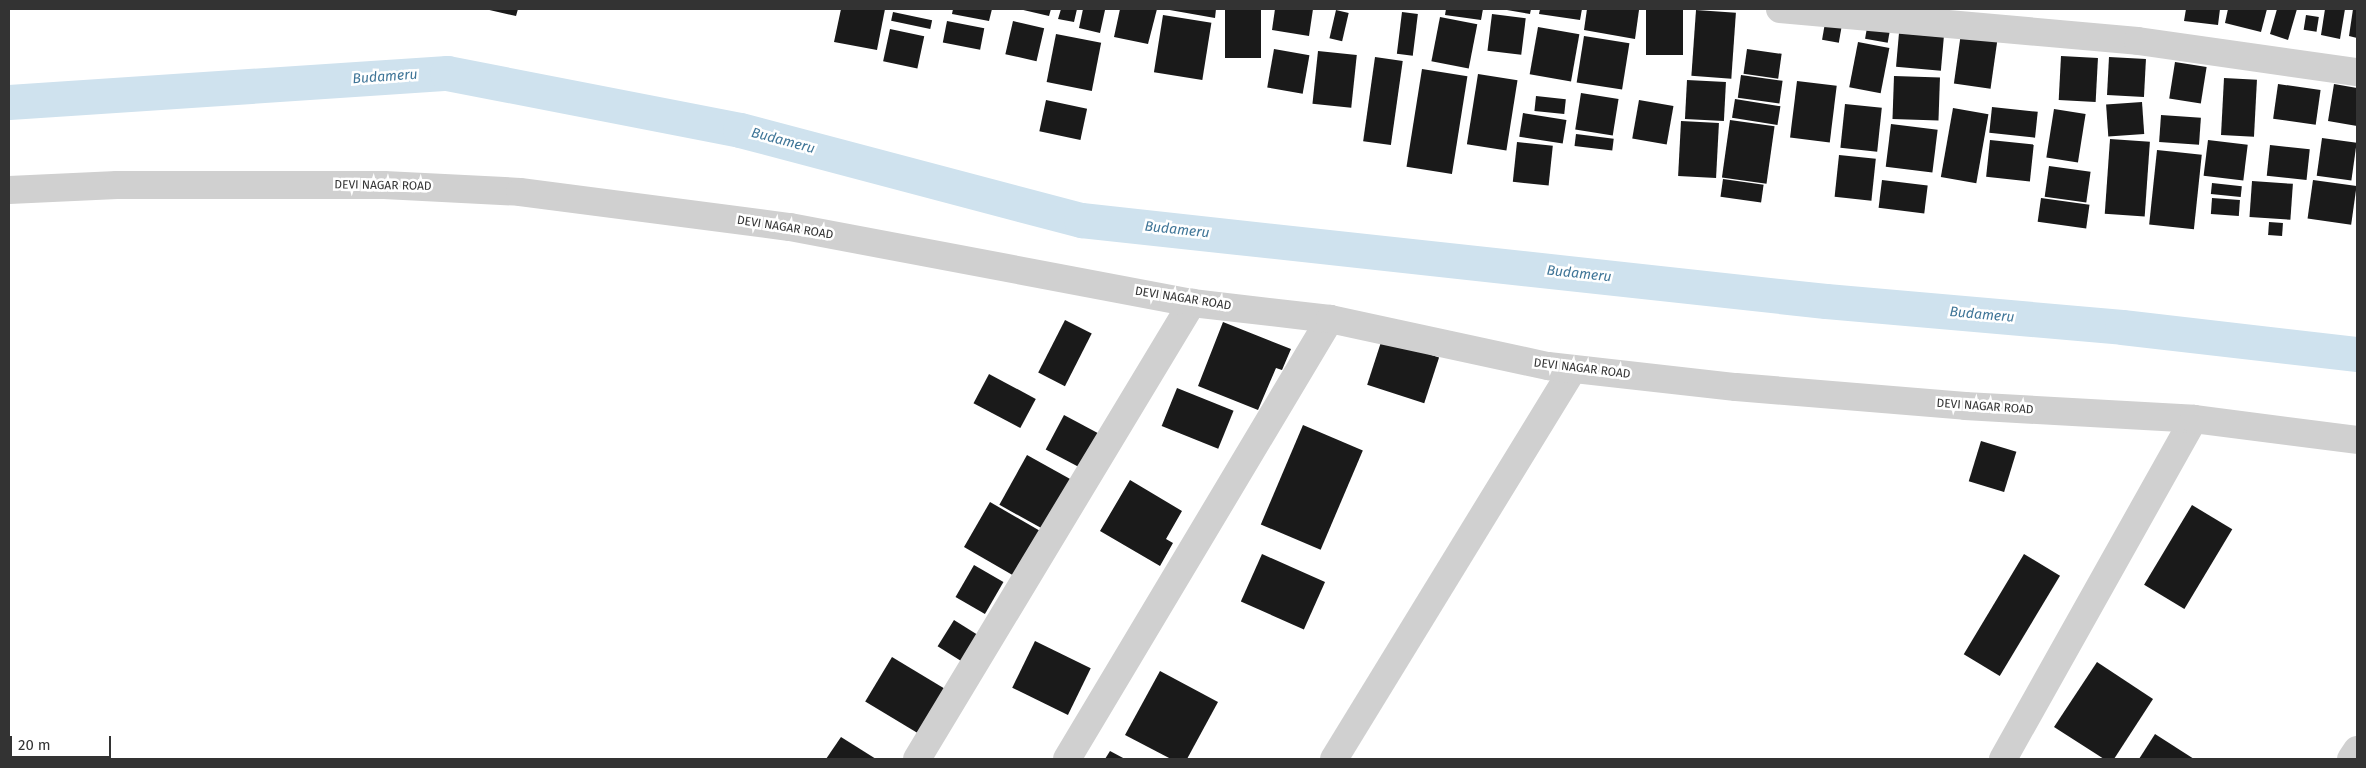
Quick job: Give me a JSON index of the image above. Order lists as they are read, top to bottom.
{
  "streets": {
    "street": ["DEVI NAGAR ROAD"]
  },
  "water": ["Budameru"],
  "scale_bar": "20 m"
}
